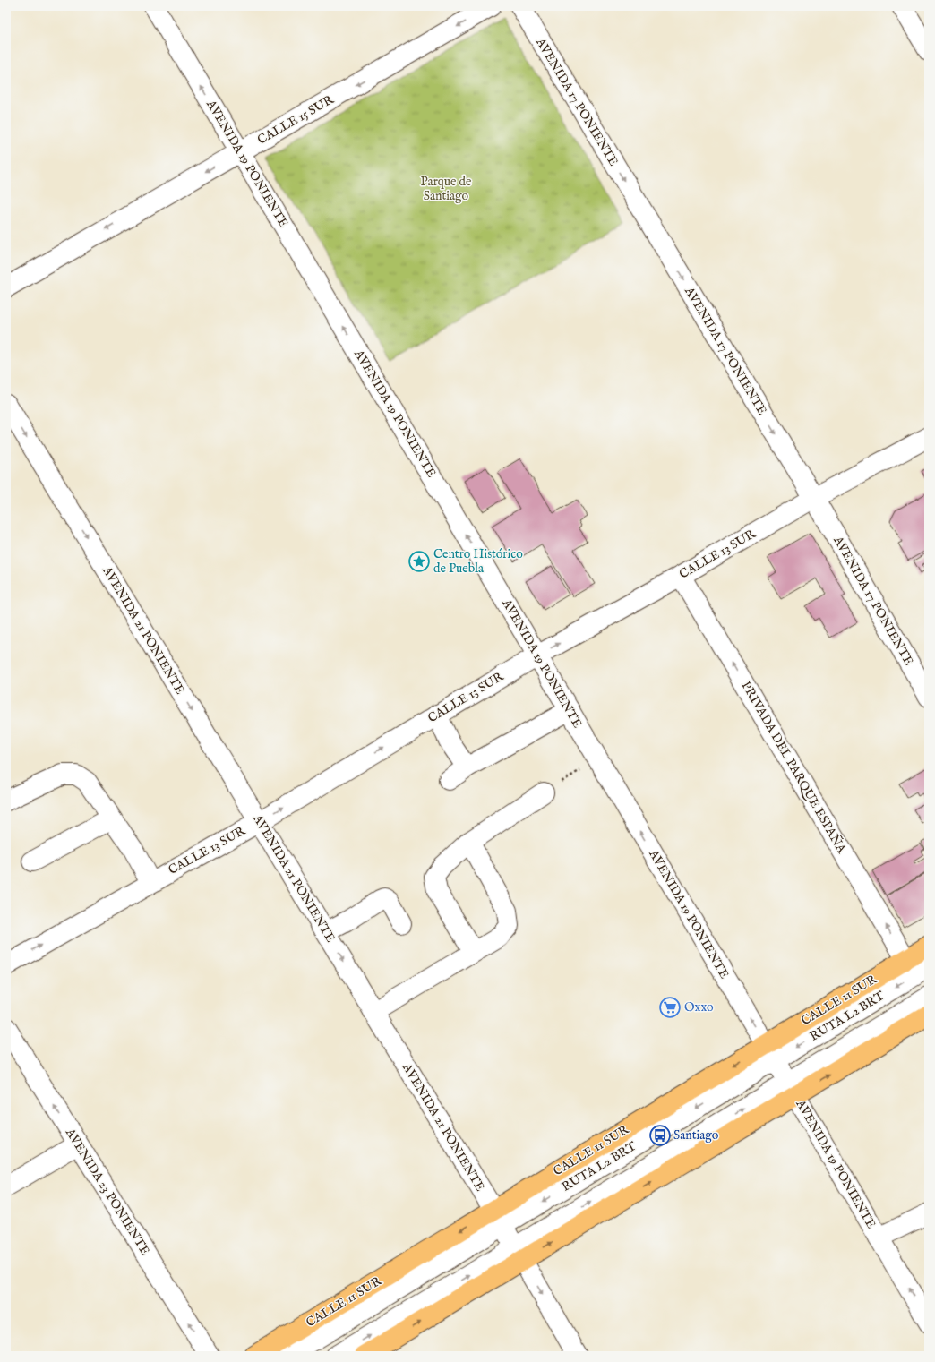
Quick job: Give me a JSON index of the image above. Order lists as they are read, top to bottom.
{
  "streets": {
    "main road": ["CALLE 11 SUR"],
    "street": [
      "AVENIDA 17 PONIENTE",
      "CALLE 15 SUR",
      "AVENIDA 19 PONIENTE",
      "CALLE 13 SUR",
      "AVENIDA 21 PONIENTE",
      "PRIVADA DEL PARQUE ESPAÑA",
      "RUTA L2 BRT",
      "AVENIDA 23 PONIENTE"
    ]
  },
  "crossings": [
    ["AVENIDA 17 PONIENTE", "CALLE 13 SUR"],
    ["CALLE 15 SUR", "AVENIDA 19 PONIENTE"],
    ["AVENIDA 19 PONIENTE", "CALLE 13 SUR"],
    ["AVENIDA 19 PONIENTE", "CALLE 11 SUR"],
    ["AVENIDA 19 PONIENTE", "RUTA L2 BRT"],
    ["CALLE 13 SUR", "AVENIDA 21 PONIENTE"],
    ["CALLE 13 SUR", "PRIVADA DEL PARQUE ESPAÑA"],
    ["AVENIDA 21 PONIENTE", "CALLE 11 SUR"],
    ["PRIVADA DEL PARQUE ESPAÑA", "CALLE 11 SUR"],
    ["CALLE 11 SUR", "RUTA L2 BRT"]
  ],
  "one_way": [
    "AVENIDA 17 PONIENTE",
    "CALLE 15 SUR",
    "AVENIDA 19 PONIENTE",
    "CALLE 13 SUR",
    "AVENIDA 21 PONIENTE",
    "PRIVADA DEL PARQUE ESPAÑA",
    "AVENIDA 23 PONIENTE"
  ],
  "parks": ["Parque de Santiago"],
  "places": {
    "place": ["Centro Histórico de Puebla"],
    "supermarket": ["Oxxo"],
    "bus stop": ["Santiago"]
  }
}
